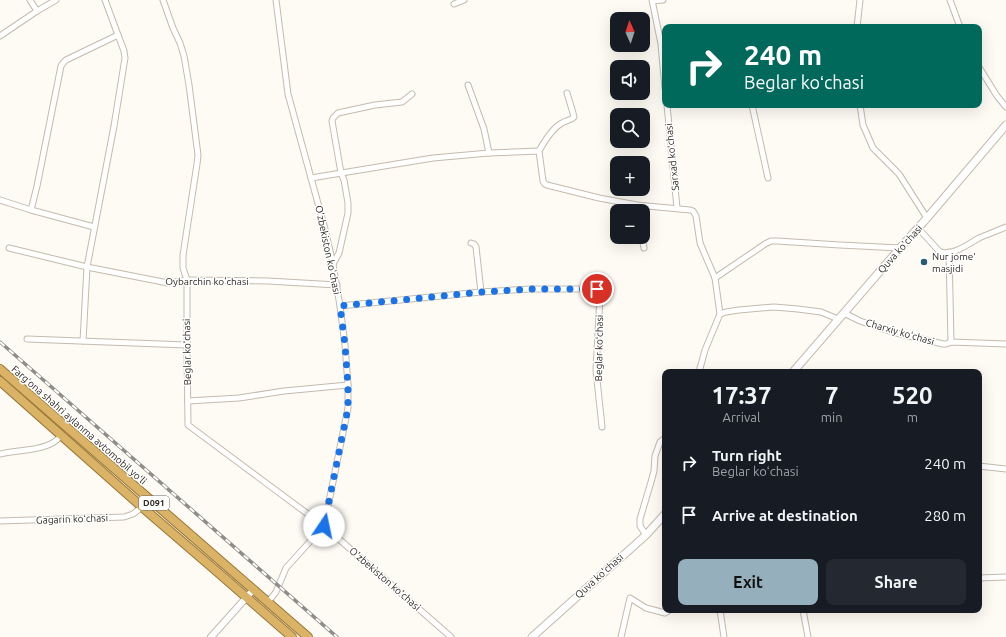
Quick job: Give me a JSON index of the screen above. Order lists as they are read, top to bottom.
{
  "streets": {
    "highway": ["Fargʻona shahri aylanma avtomobil yoʻli", "D091"],
    "main road": ["Quva ko'chasi"],
    "street": [
      "Sarxad koʻchasi",
      "O'zbekiston ko'chasi",
      "Oybarchin koʻchasi",
      "Charxiy koʻchasi",
      "Beglar koʻchasi",
      "Gagarin koʻchasi"
    ]
  },
  "crossings": [
    ["Quva ko'chasi", "Charxiy koʻchasi"],
    ["O'zbekiston ko'chasi", "Oybarchin koʻchasi"],
    ["O'zbekiston ko'chasi", "Beglar koʻchasi"],
    ["Oybarchin koʻchasi", "Beglar koʻchasi"],
    ["Fargʻona shahri aylanma avtomobil yoʻli", "Gagarin koʻchasi"]
  ],
  "places": ["Nur jome' masjidi"],
  "north": "top",
  "page": {
    "map_buttons": ["+", "−"],
    "turn": ["240 m", "Beglar koʻchasi"],
    "eta": [
      "17:37",
      "Arrival",
      "7",
      "min",
      "520",
      "m"
    ],
    "list": [
      {
        "name": "Turn right",
        "note": "Beglar koʻchasi",
        "value": "240 m"
      },
      {
        "name": "Arrive at destination",
        "value": "280 m"
      }
    ],
    "buttons": ["Exit", "Share"]
  }
}
